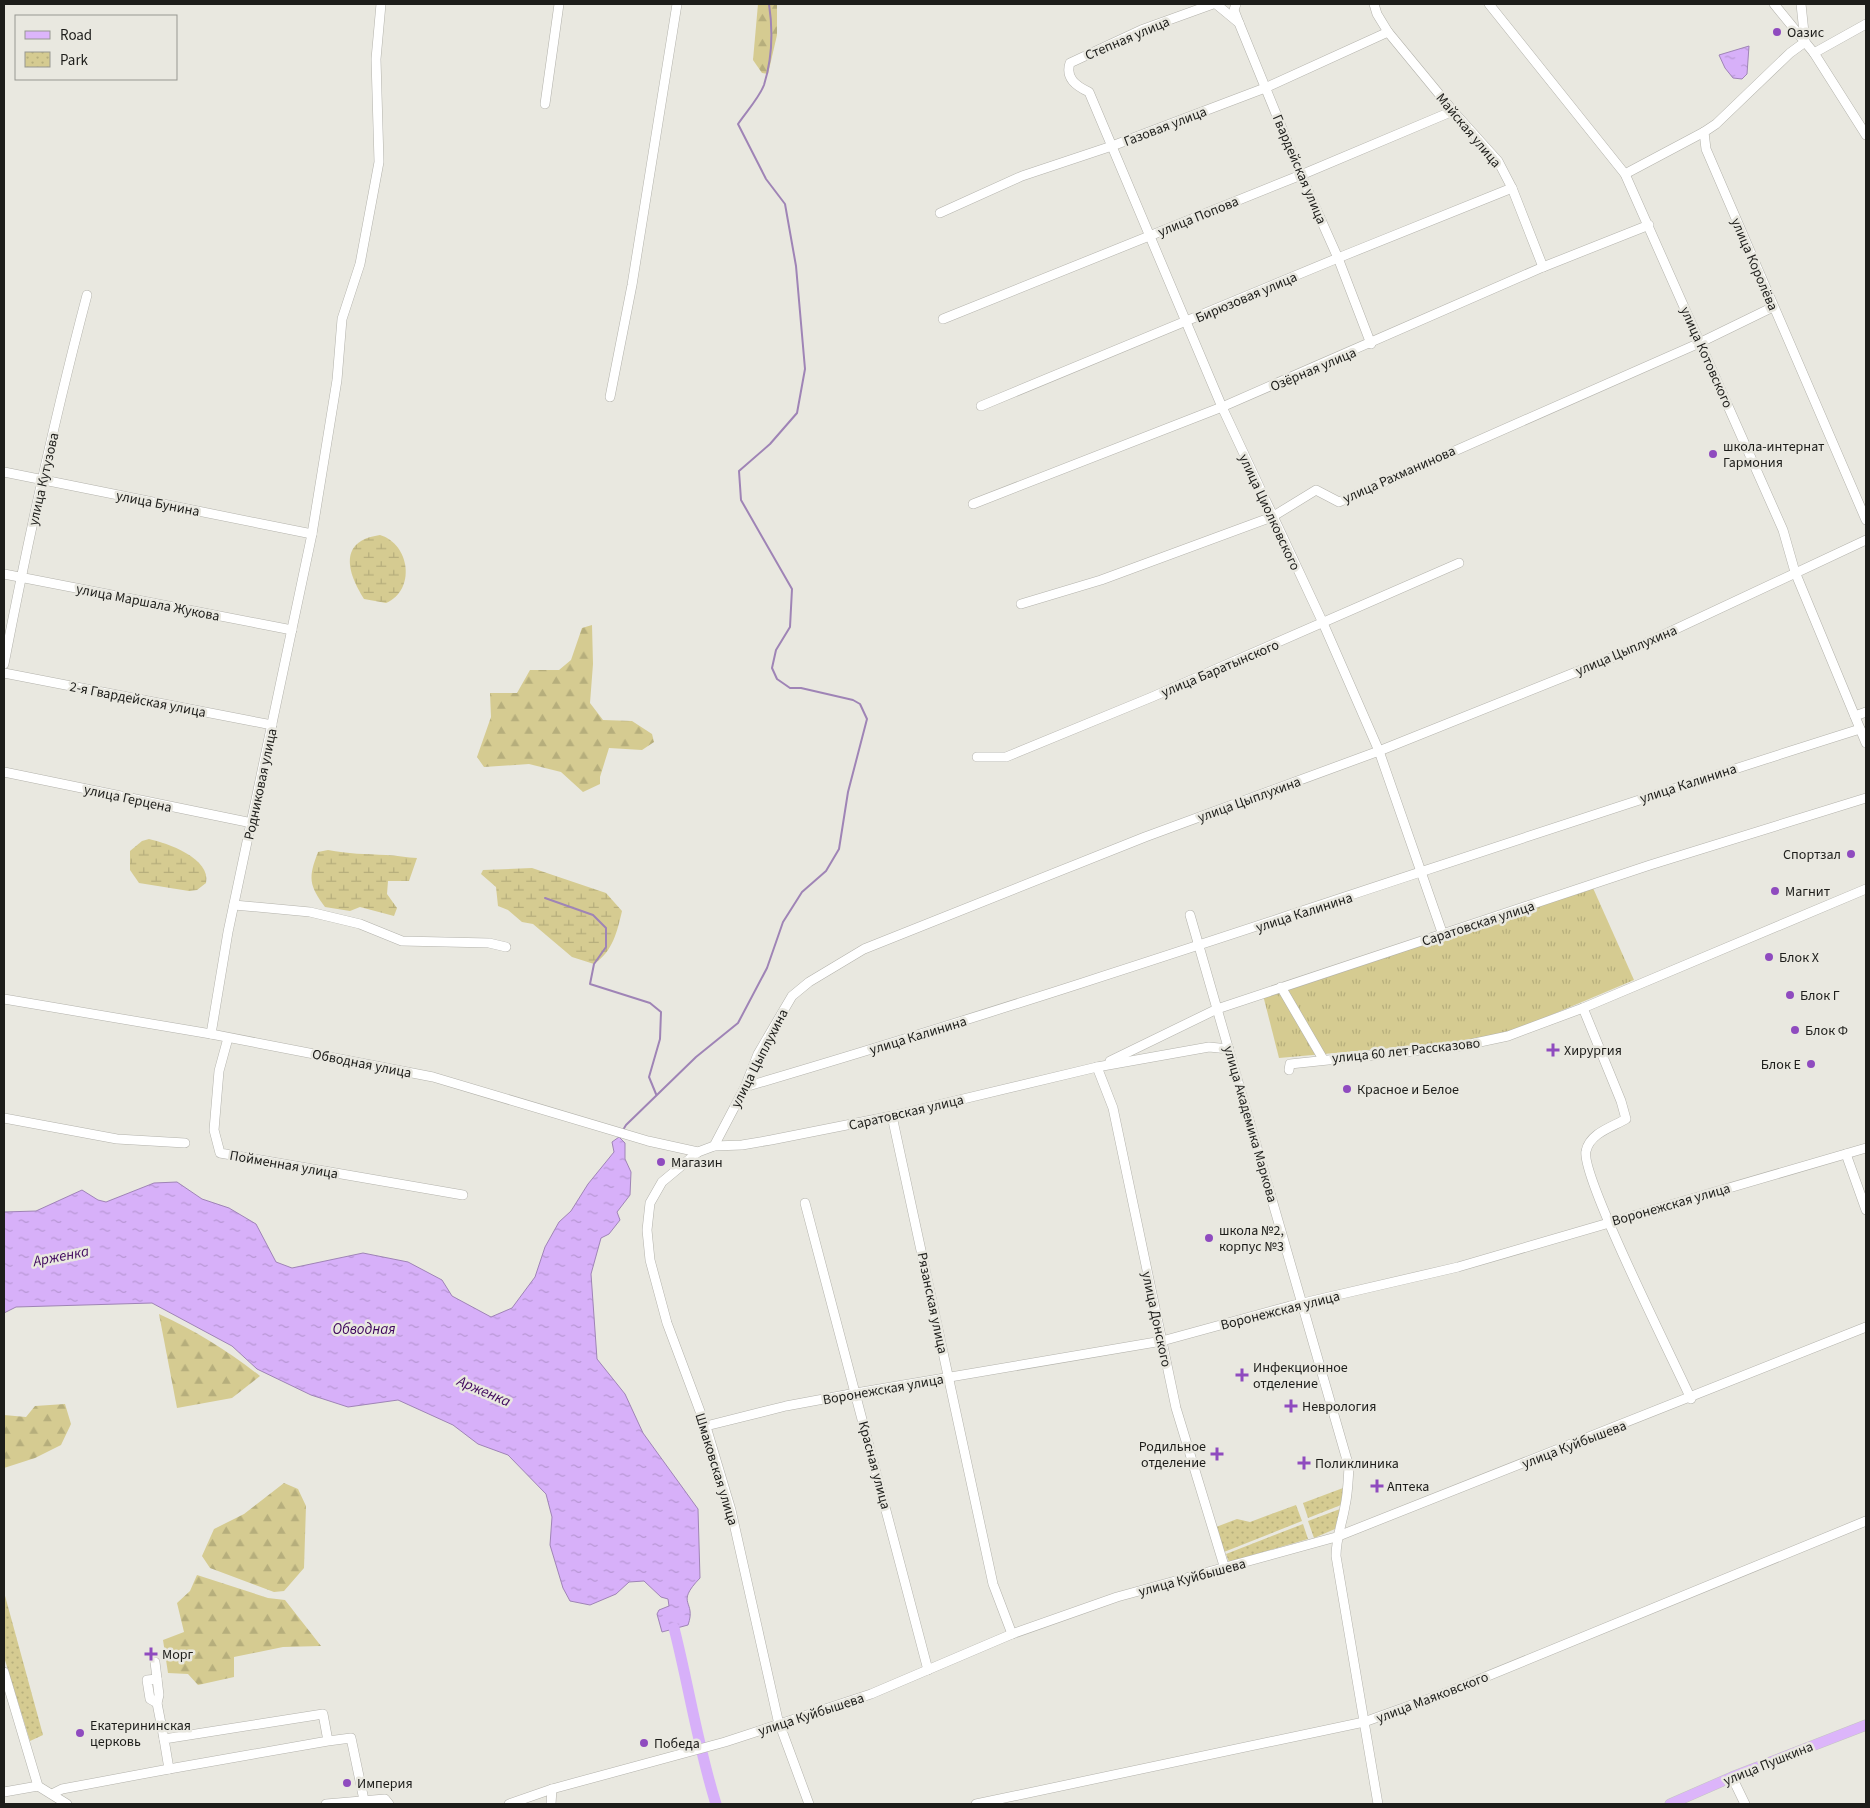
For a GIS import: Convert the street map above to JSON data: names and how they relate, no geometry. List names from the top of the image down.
{
  "streets": {
    "main road": ["улица Пушкина"],
    "street": [
      "Степная улица",
      "Газовая улица",
      "Майская улица",
      "Гвардейская улица",
      "улица Попова",
      "улица Королёва",
      "Бирюзовая улица",
      "улица Котовского",
      "Озёрная улица",
      "улица Рахманинова",
      "улица Кутузова",
      "улица Бунина",
      "улица Циолковского",
      "улица Маршала Жукова",
      "улица Цыплухина",
      "улица Баратынского",
      "2-я Гвардейская улица",
      "улица Калинина",
      "Родниковая улица",
      "улица Герцена",
      "Саратовская улица",
      "улица 60 лет Рассказово",
      "Обводная улица",
      "улица Академика Маркова",
      "Пойменная улица",
      "Воронежская улица",
      "Рязанская улица",
      "улица Донского",
      "улица Куйбышева",
      "Красная улица",
      "Шмаковская улица",
      "улица Маяковского"
    ]
  },
  "crossings": [
    ["Степная улица", "Гвардейская улица"],
    ["Степная улица", "улица Циолковского"],
    ["Газовая улица", "Майская улица"],
    ["Газовая улица", "Гвардейская улица"],
    ["Газовая улица", "улица Циолковского"],
    ["Майская улица", "улица Попова"],
    ["Майская улица", "Бирюзовая улица"],
    ["Майская улица", "Озёрная улица"],
    ["Гвардейская улица", "улица Попова"],
    ["Гвардейская улица", "Бирюзовая улица"],
    ["Гвардейская улица", "Озёрная улица"],
    ["улица Попова", "улица Циолковского"],
    ["улица Королёва", "улица Рахманинова"],
    ["Бирюзовая улица", "улица Циолковского"],
    ["улица Котовского", "Озёрная улица"],
    ["улица Котовского", "улица Рахманинова"],
    ["улица Котовского", "улица Цыплухина"],
    ["улица Котовского", "улица Калинина"],
    ["Озёрная улица", "улица Циолковского"],
    ["улица Рахманинова", "улица Циолковского"],
    ["улица Кутузова", "улица Бунина"],
    ["улица Кутузова", "улица Маршала Жукова"],
    ["улица Бунина", "Родниковая улица"],
    ["улица Циолковского", "улица Цыплухина"],
    ["улица Циолковского", "улица Баратынского"],
    ["улица Циолковского", "улица Калинина"],
    ["улица Циолковского", "Саратовская улица"],
    ["улица Маршала Жукова", "Родниковая улица"],
    ["улица Цыплухина", "улица Калинина"],
    ["улица Цыплухина", "Саратовская улица"],
    ["2-я Гвардейская улица", "Родниковая улица"],
    ["улица Калинина", "улица Академика Маркова"],
    ["Родниковая улица", "улица Герцена"],
    ["Родниковая улица", "Обводная улица"],
    ["Саратовская улица", "улица Академика Маркова"],
    ["Саратовская улица", "Рязанская улица"],
    ["Саратовская улица", "улица Донского"],
    ["Обводная улица", "Пойменная улица"],
    ["Обводная улица", "Шмаковская улица"],
    ["улица Академика Маркова", "Воронежская улица"],
    ["улица Академика Маркова", "улица Куйбышева"],
    ["улица Академика Маркова", "улица Маяковского"],
    ["Воронежская улица", "Рязанская улица"],
    ["Воронежская улица", "улица Донского"],
    ["Воронежская улица", "Красная улица"],
    ["Воронежская улица", "Шмаковская улица"],
    ["Рязанская улица", "улица Куйбышева"],
    ["улица Донского", "улица Куйбышева"],
    ["улица Куйбышева", "Красная улица"],
    ["улица Куйбышева", "Шмаковская улица"]
  ],
  "water": ["Арженка", "Обводная"],
  "places": {
    "other": [
      "Оазис",
      "школа-интернат Гармония",
      "Спортзал",
      "Магнит",
      "Блок Х",
      "Блок Г",
      "Блок Ф",
      "Блок Е",
      "Красное и Белое",
      "Магазин",
      "школа №2, корпус №3",
      "Екатерининская церковь",
      "Победа",
      "Империя"
    ],
    "health": [
      "Хирургия",
      "Инфекционное отделение",
      "Неврология",
      "Родильное отделение",
      "Поликлиника",
      "Аптека",
      "Морг"
    ]
  },
  "legend": ["Road", "Park"]
}
